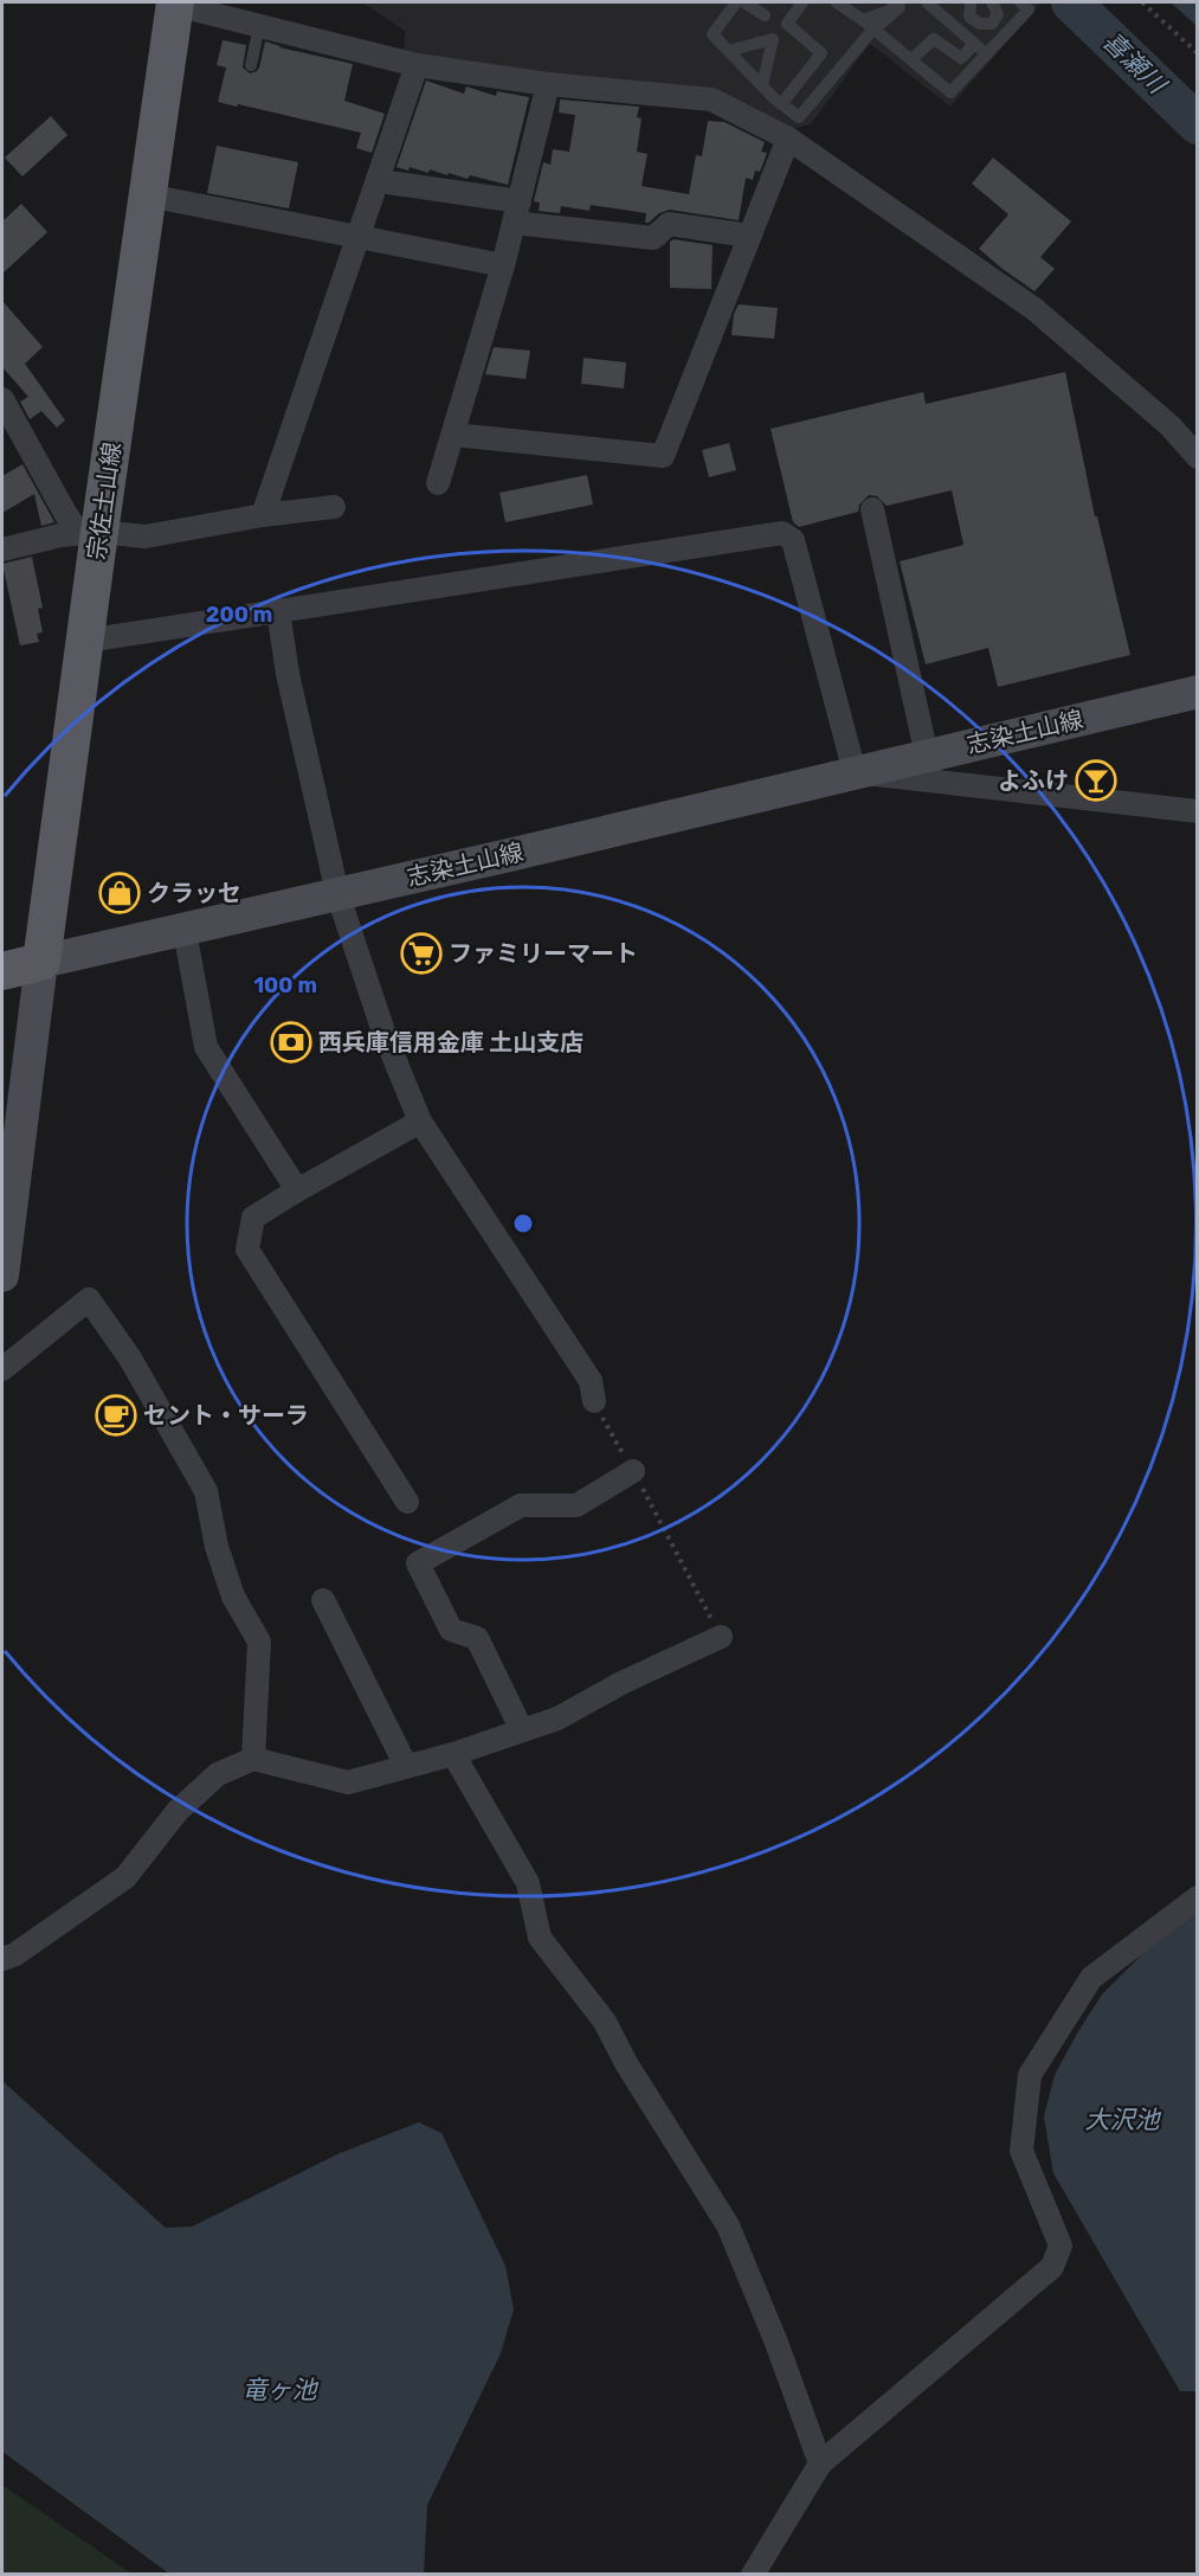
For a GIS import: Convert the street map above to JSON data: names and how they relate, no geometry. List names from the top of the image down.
{
  "streets": {
    "main road": ["宗佐土山線", "志染土山線"]
  },
  "crossings": [
    ["宗佐土山線", "志染土山線"]
  ],
  "water": ["喜瀬川", "大沢池", "竜ヶ池"],
  "places": {
    "bar": ["よふけ"],
    "shop": ["クラッセ"],
    "supermarket": ["ファミリーマート"],
    "bank": ["西兵庫信用金庫 土山支店"],
    "cafe": ["セント・サーラ"]
  },
  "rings": ["200 m", "100 m"]
}
